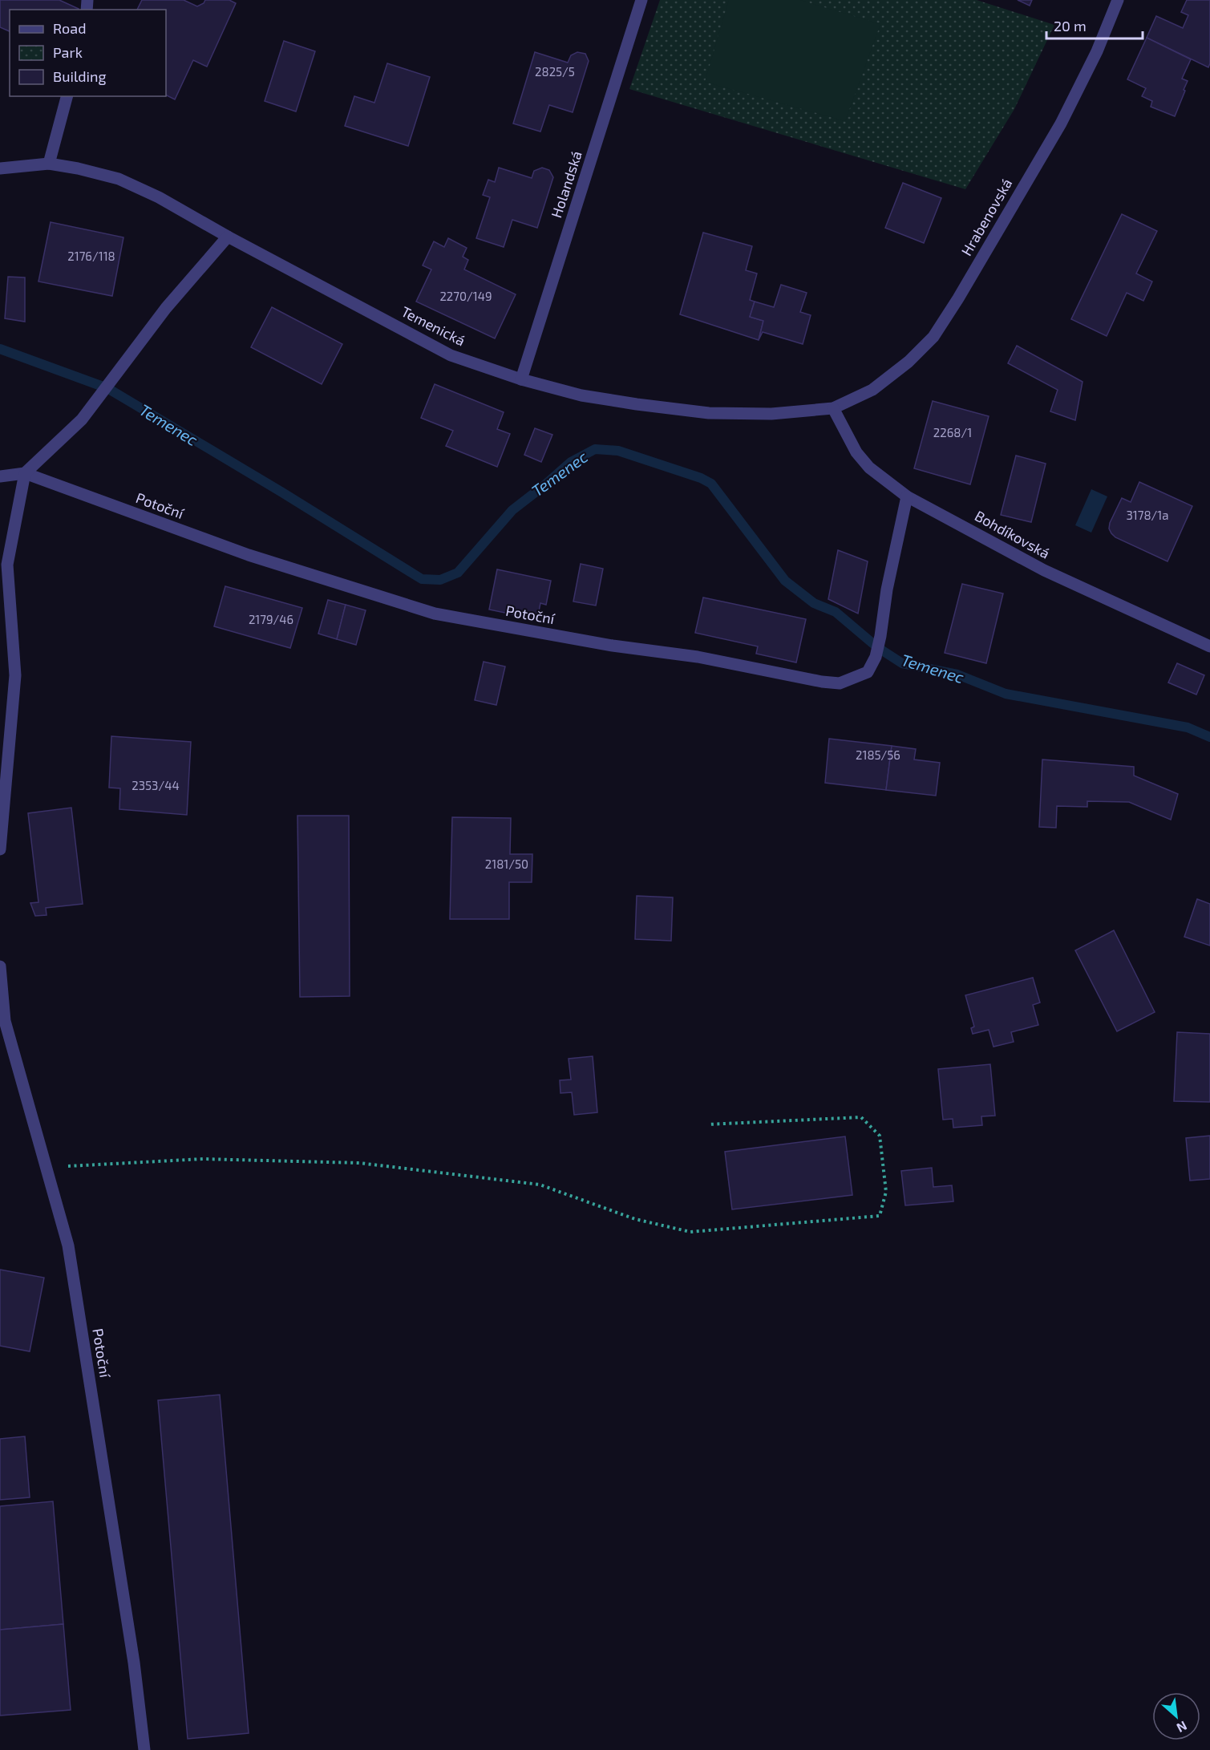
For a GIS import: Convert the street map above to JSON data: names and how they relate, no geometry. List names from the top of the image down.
{
  "streets": {
    "street": [
      "Holandská",
      "Hrabenovská",
      "Temenická",
      "Potoční",
      "Bohdíkovská"
    ]
  },
  "crossings": [
    ["Holandská", "Temenická"],
    ["Hrabenovská", "Temenická"],
    ["Hrabenovská", "Bohdíkovská"],
    ["Temenická", "Bohdíkovská"],
    ["Potoční", "Bohdíkovská"]
  ],
  "water": ["Temenec"],
  "house_numbers": [
    "2825/5",
    "2176/118",
    "2270/149",
    "2268/1",
    "3178/1a",
    "2179/46",
    "2185/56",
    "2353/44",
    "2181/50"
  ],
  "legend": ["Road", "Park", "Building"],
  "scale_bar": "20 m",
  "north": "bottom right"
}
